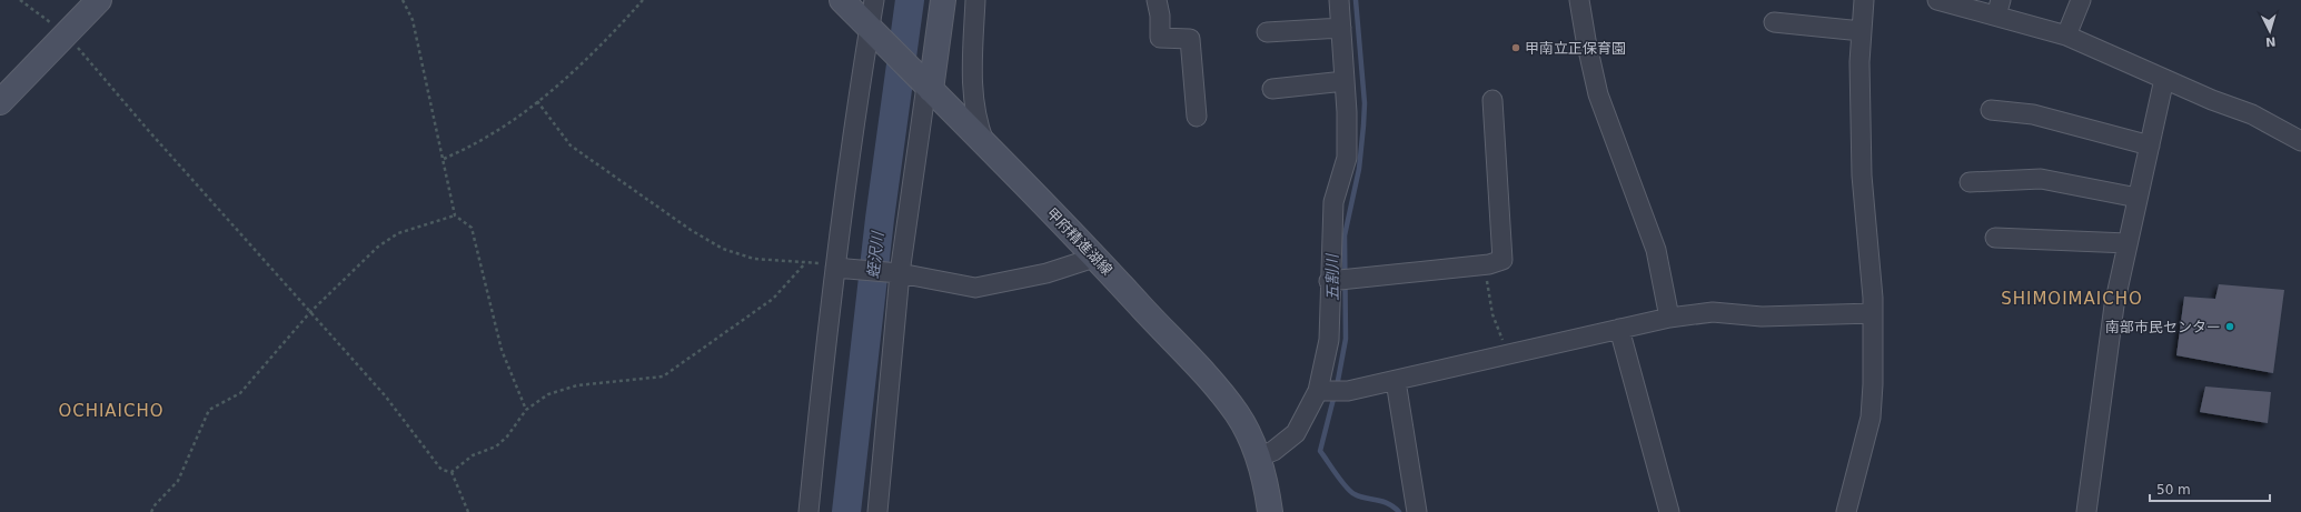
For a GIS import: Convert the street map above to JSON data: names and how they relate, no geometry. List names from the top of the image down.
{
  "streets": {
    "main road": ["甲府精進湖線"]
  },
  "districts": ["SHIMOIMAICHO", "OCHIAICHO"],
  "water": ["蛭沢川", "五割川"],
  "places": ["甲南立正保育園", "南部市民センター"],
  "scale_bar": "50 m",
  "north": "bottom"
}
